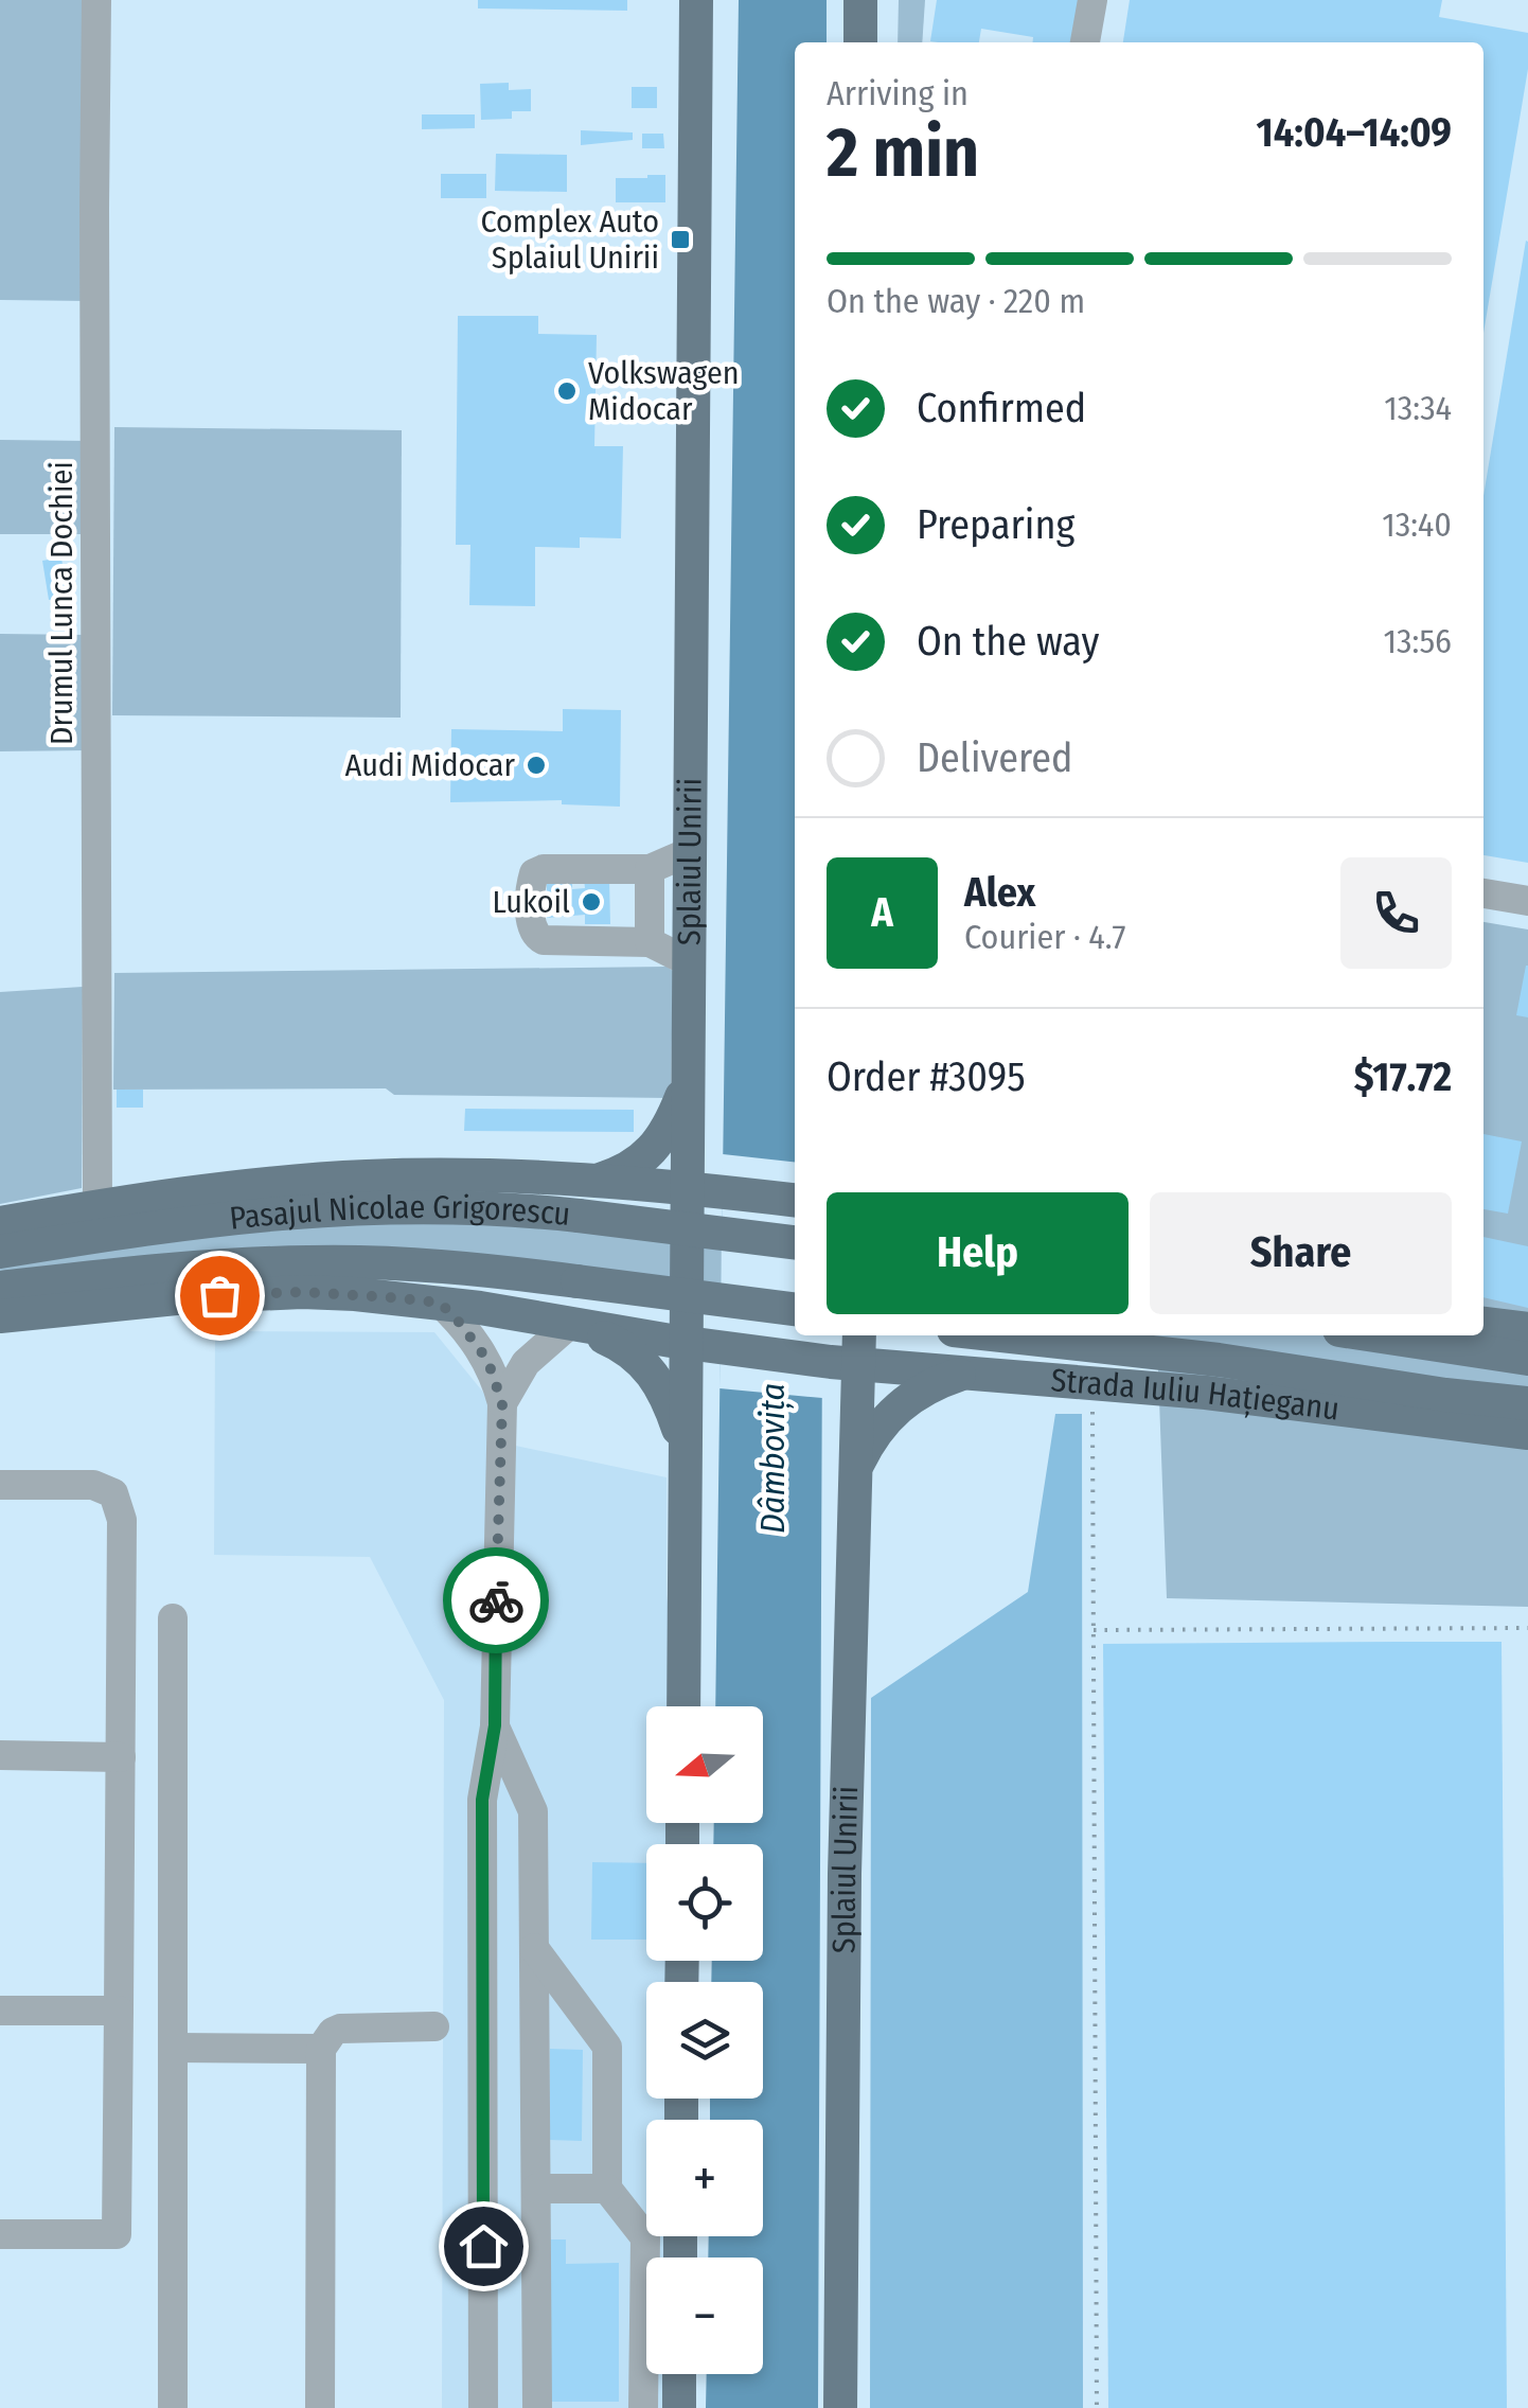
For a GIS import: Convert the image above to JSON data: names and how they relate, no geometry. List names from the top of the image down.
{
  "streets": {
    "main road": ["Splaiul Unirii", "Pasajul Nicolae Grigorescu", "Strada Iuliu Hațieganu"],
    "street": ["Drumul Lunca Dochiei"]
  },
  "crossings": [
    ["Splaiul Unirii", "Strada Iuliu Hațieganu"]
  ],
  "water": ["Dâmbovița"],
  "places": {
    "transit": ["Complex Auto Splaiul Unirii"],
    "other": ["Volkswagen Midocar", "Audi Midocar", "Lukoil"]
  },
  "north": "left",
  "page": {
    "heading": ["2 min", "Arriving in", "14:04–14:09"],
    "panel": [
      "Alex",
      "Courier · 4.7",
      "Order #3095",
      "$17.72"
    ],
    "bar": "On the way · 220 m",
    "list": [
      ["Confirmed", "13:34"],
      ["Preparing", "13:40"],
      ["On the way", "13:56"],
      "Delivered"
    ],
    "round": "A",
    "buttons": ["Help", "Share"],
    "map_buttons": ["+", "−"]
  }
}
